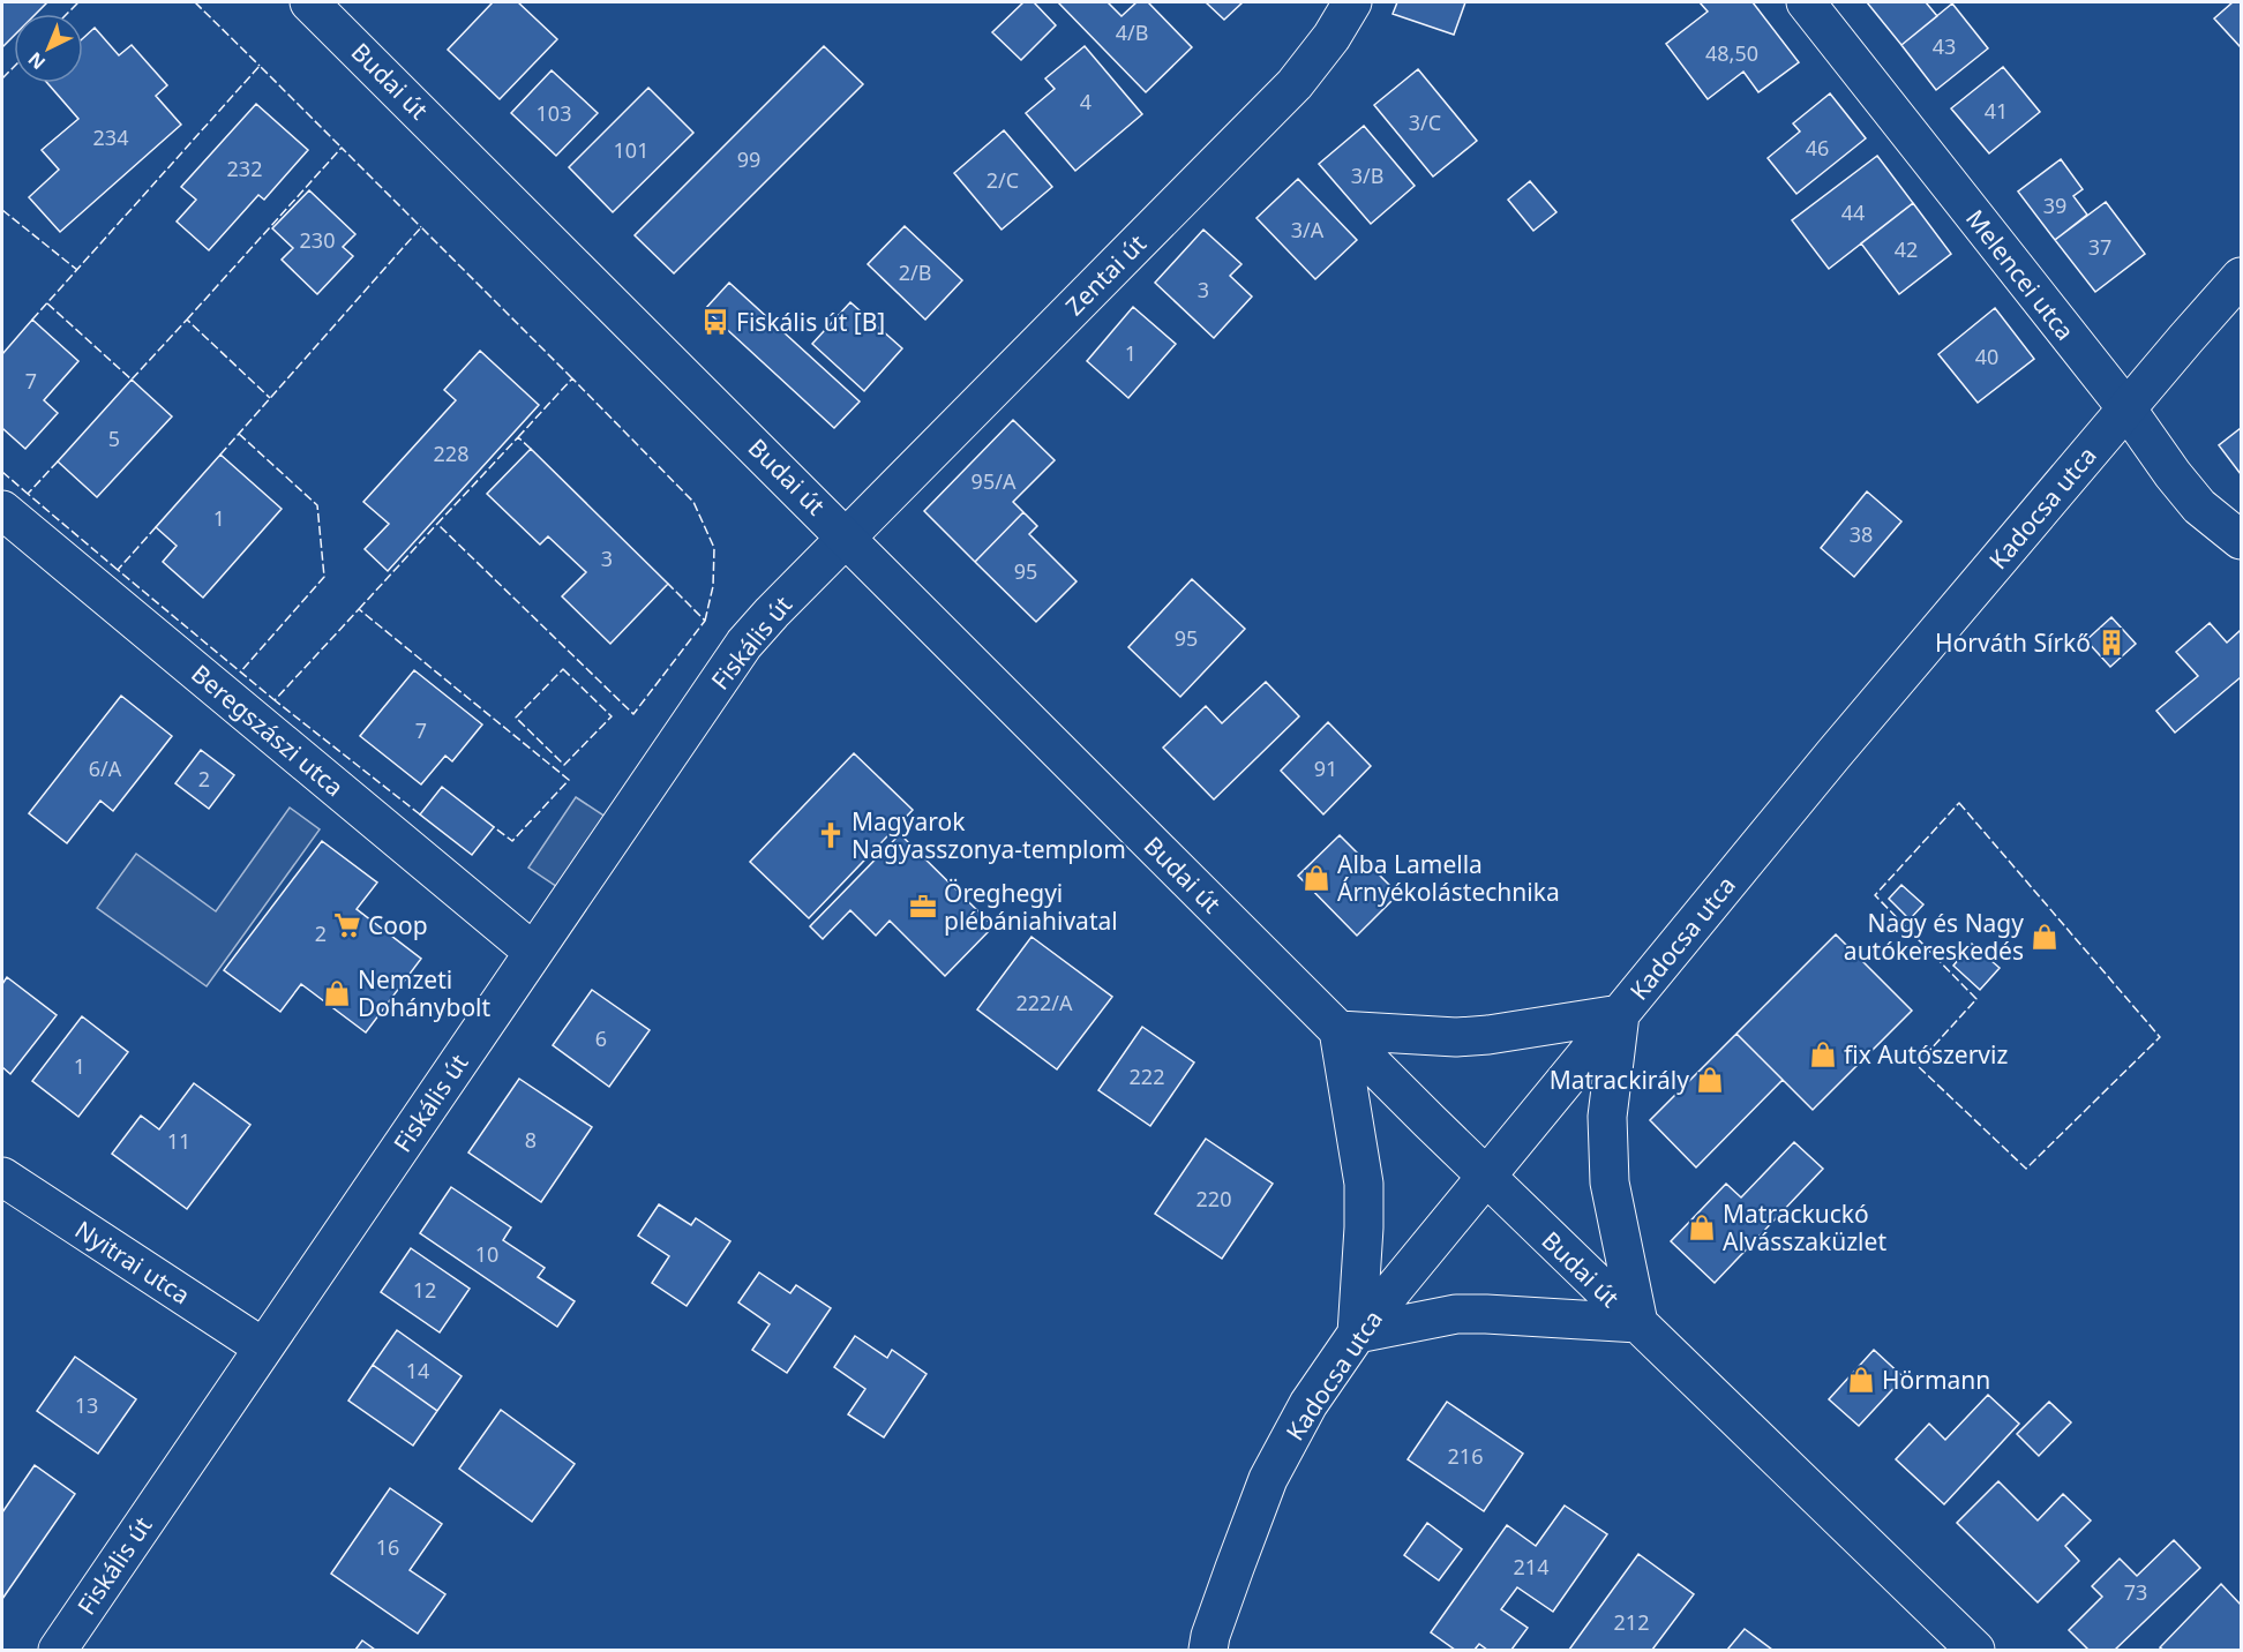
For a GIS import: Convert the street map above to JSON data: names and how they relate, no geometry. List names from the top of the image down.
{
  "streets": {
    "main road": [
      "Budai út",
      "Zentai út",
      "Melencei utca",
      "Kadocsa utca",
      "Fiskális út",
      "Beregszászi utca",
      "Nyitrai utca"
    ]
  },
  "crossings": [
    ["Budai út", "Zentai út"],
    ["Budai út", "Kadocsa utca"],
    ["Budai út", "Fiskális út"],
    ["Zentai út", "Fiskális út"],
    ["Melencei utca", "Kadocsa utca"],
    ["Fiskális út", "Beregszászi utca"],
    ["Fiskális út", "Nyitrai utca"]
  ],
  "places": {
    "bus stop": ["Fiskális út [B]"],
    "building": ["Horváth Sírkő"],
    "church": ["Magyarok Nagyasszonya-templom"],
    "shop": [
      "Alba Lamella Árnyékolástechnika",
      "Nagy és Nagy autókereskedés",
      "Nemzeti Dohánybolt",
      "fix Autószerviz",
      "Matrackirály",
      "Matrackuckó Alvásszaküzlet",
      "Hörmann"
    ],
    "office": ["Öreghegyi plébániahivatal"],
    "supermarket": ["Coop"]
  },
  "house_numbers": [
    "4/B",
    "43",
    "48,50",
    "4",
    "41",
    "103",
    "3/C",
    "234",
    "46",
    "101",
    "99",
    "232",
    "3/B",
    "2/C",
    "39",
    "44",
    "3/A",
    "230",
    "37",
    "42",
    "2/B",
    "3",
    "1",
    "40",
    "7",
    "5",
    "228",
    "95/A",
    "1",
    "38",
    "3",
    "95",
    "95",
    "7",
    "6/A",
    "91",
    "2",
    "2",
    "222/A",
    "6",
    "1",
    "222",
    "8",
    "11",
    "220",
    "10",
    "12",
    "14",
    "13",
    "216",
    "16",
    "214",
    "73",
    "212"
  ],
  "north": "bottom left"
}
